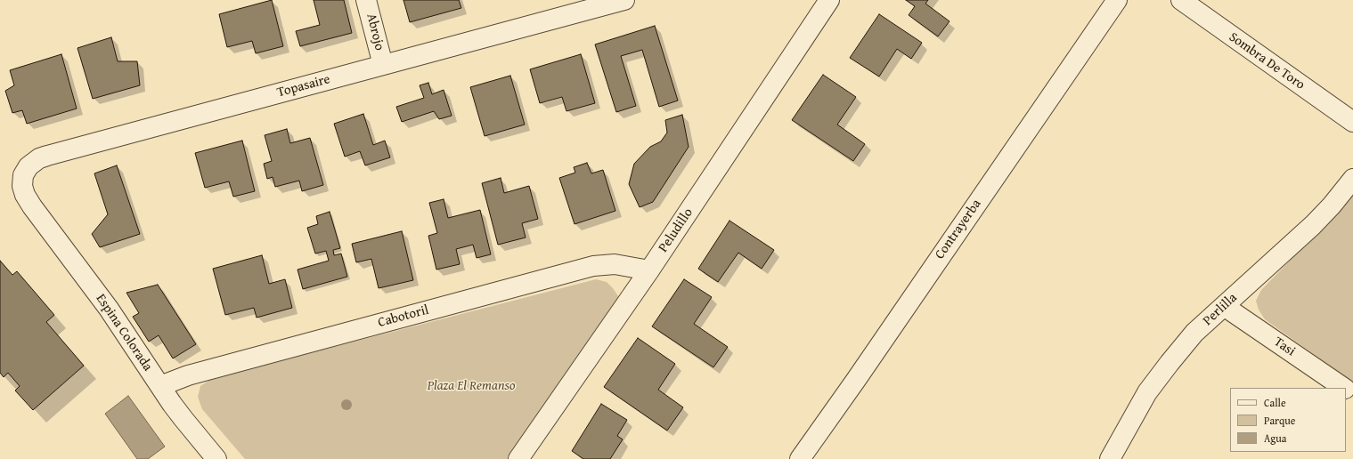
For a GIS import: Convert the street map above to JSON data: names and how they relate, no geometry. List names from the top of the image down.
{
  "streets": {
    "street": [
      "Abrojo",
      "Sombra De Toro",
      "Topasaire",
      "Contrayerba",
      "Peludillo",
      "Perlilla",
      "Cabotoril",
      "Espina Colorada",
      "Tasi"
    ]
  },
  "crossings": [
    ["Abrojo", "Topasaire"],
    ["Topasaire", "Espina Colorada"],
    ["Peludillo", "Cabotoril"],
    ["Perlilla", "Tasi"],
    ["Cabotoril", "Espina Colorada"]
  ],
  "parks": ["Plaza El Remanso"],
  "legend": ["Calle", "Parque", "Agua"]
}
